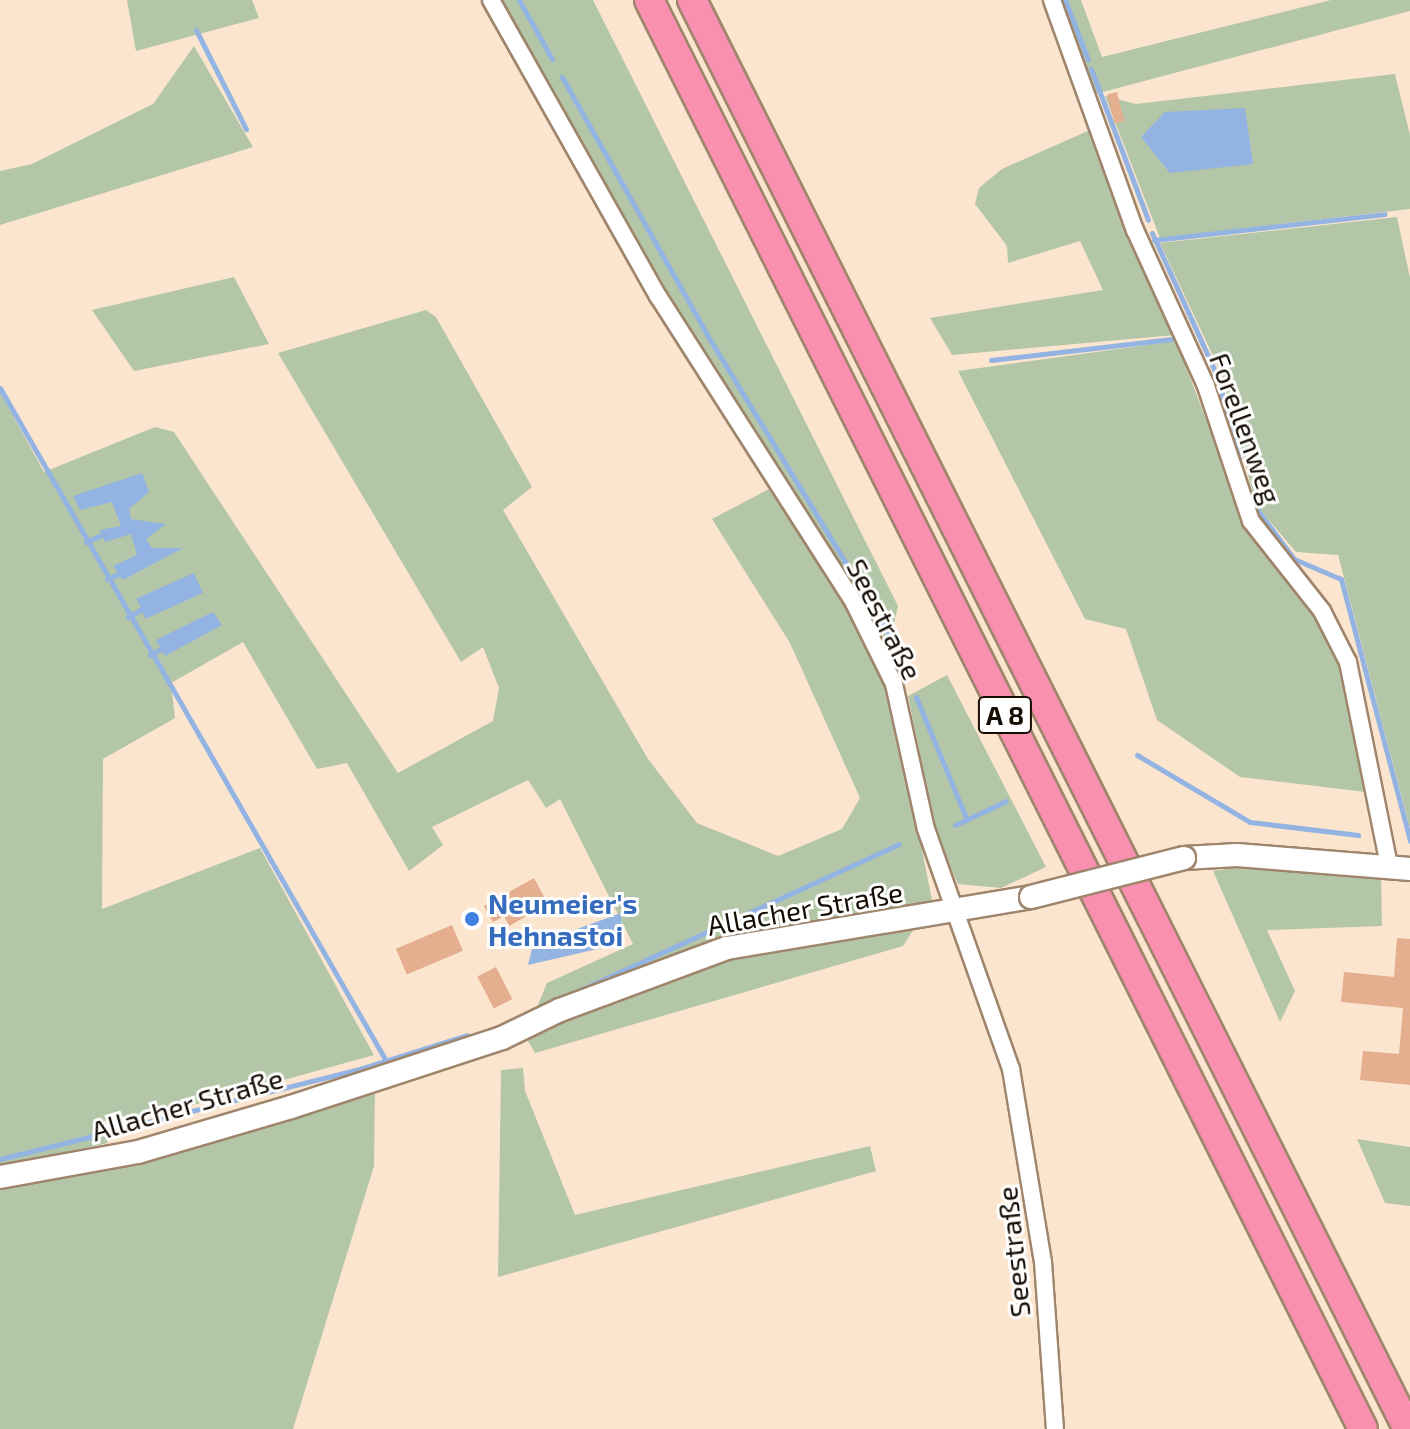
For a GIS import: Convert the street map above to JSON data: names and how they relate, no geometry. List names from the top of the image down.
{
  "streets": {
    "highway": ["A 8"],
    "street": ["Forellenweg", "Seestraße", "Allacher Straße"]
  },
  "crossings": [
    ["Forellenweg", "Allacher Straße"],
    ["Seestraße", "Allacher Straße"]
  ],
  "places": ["Neumeier's Hehnastoi"]
}
